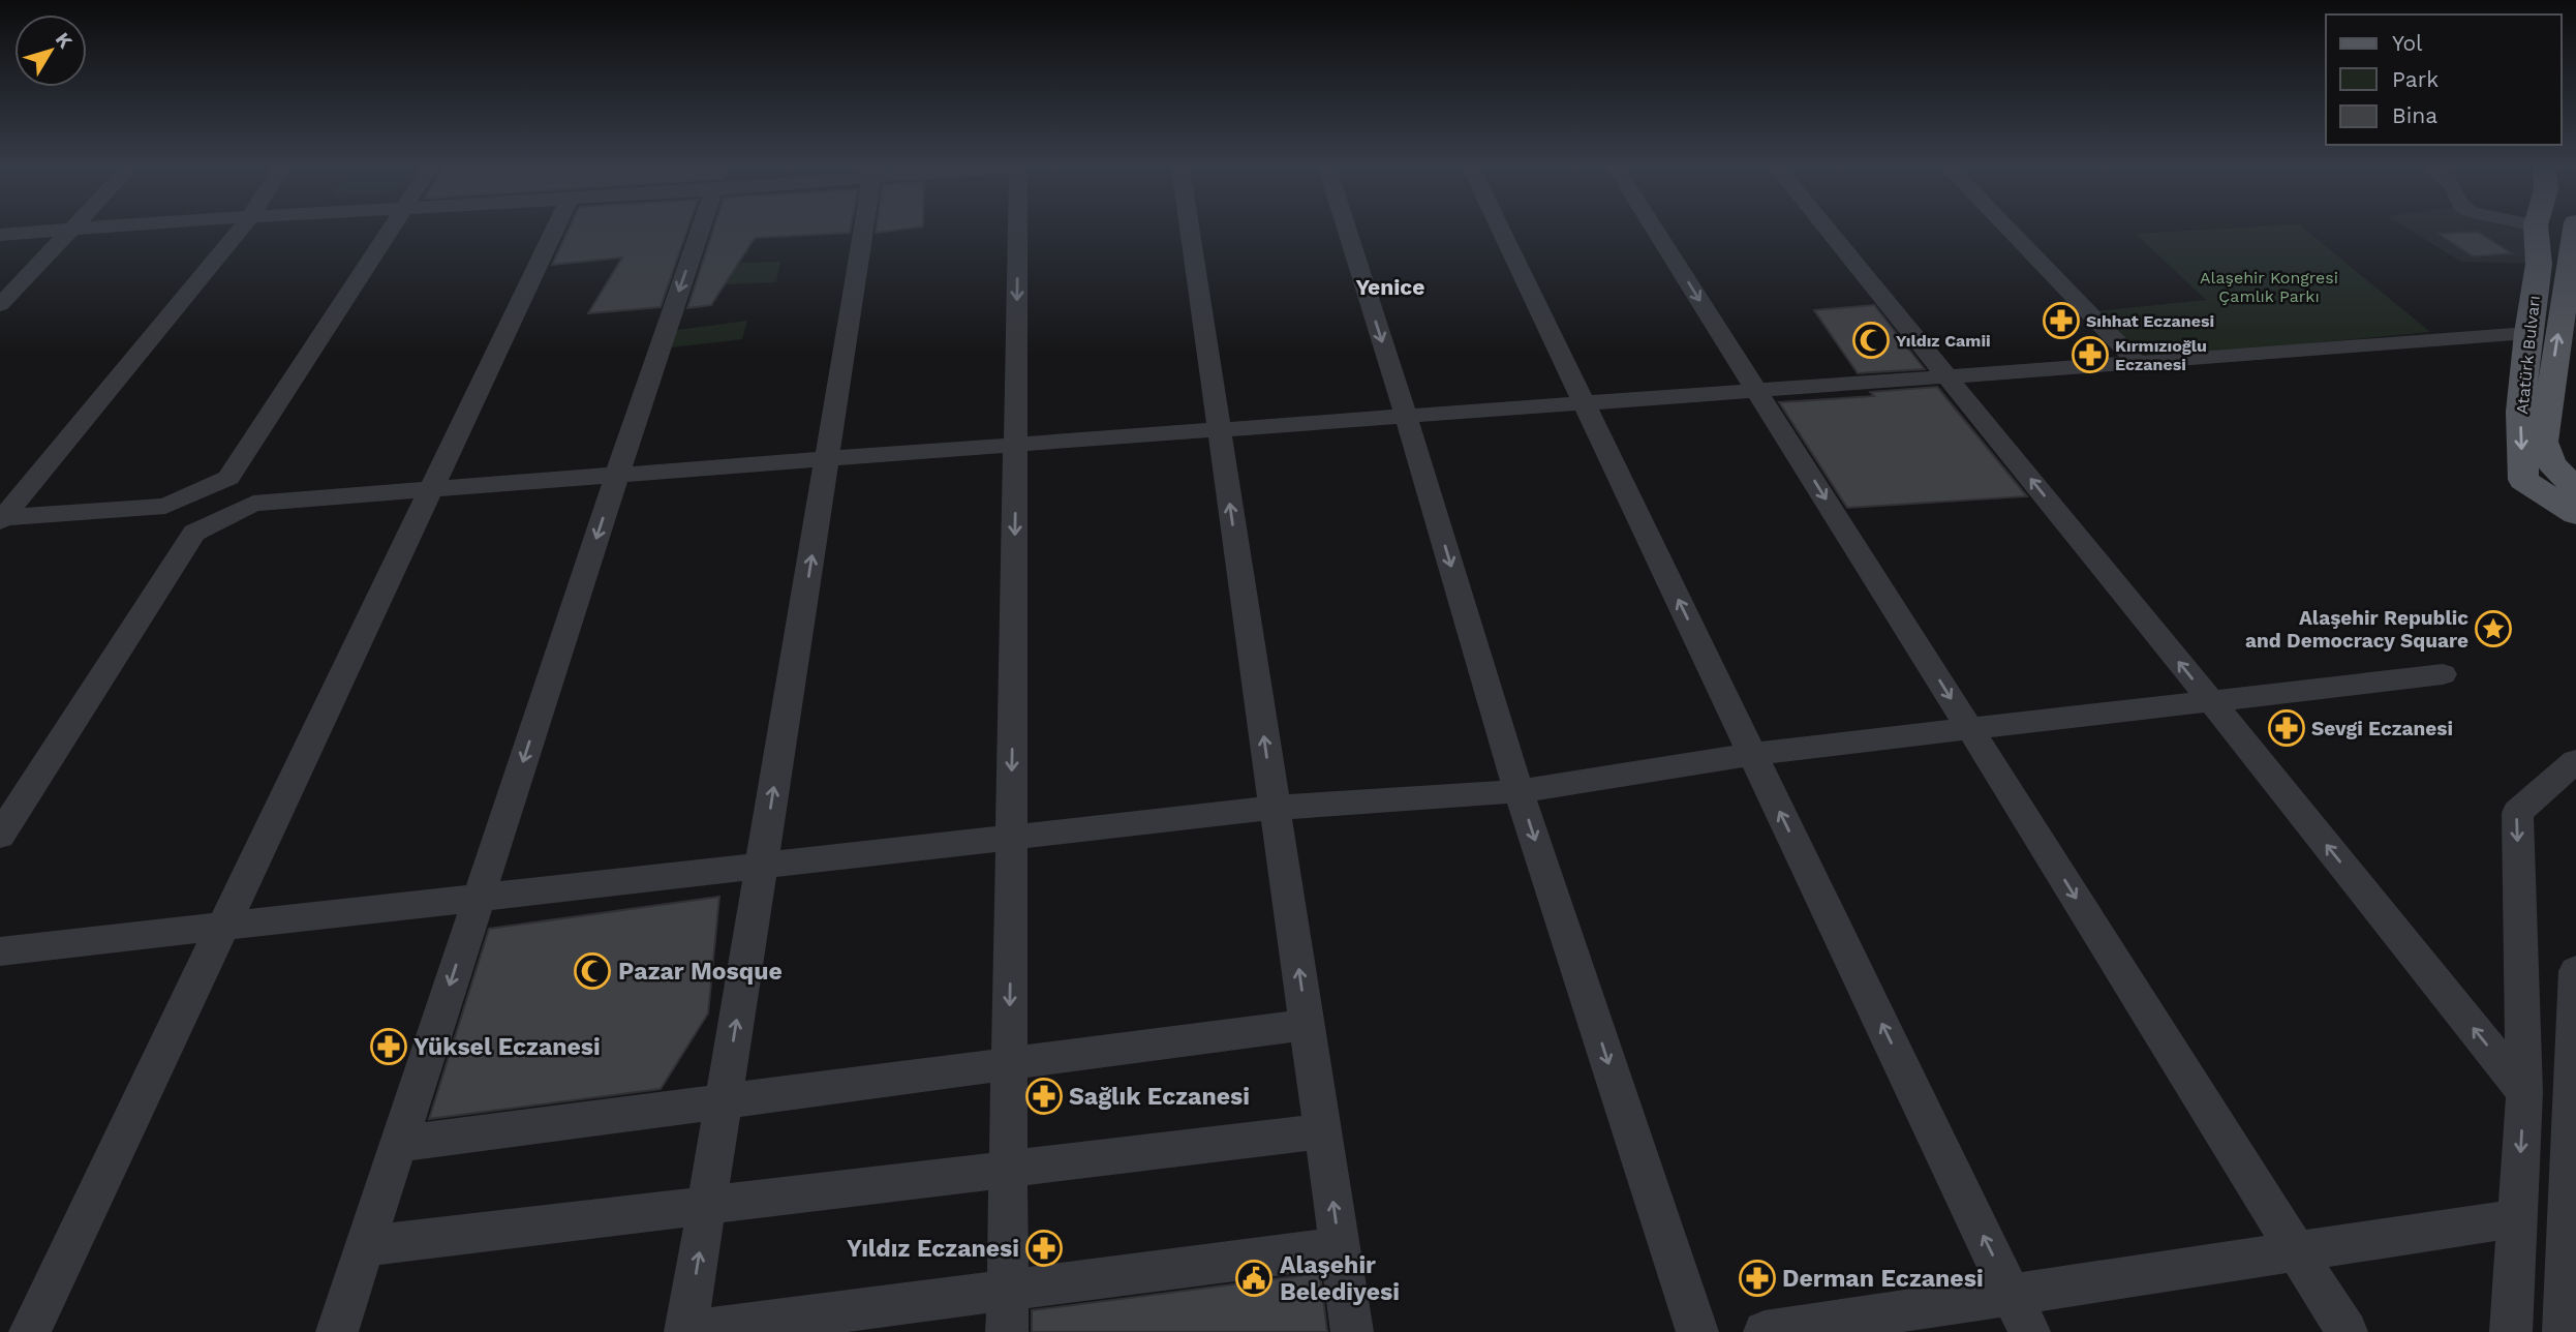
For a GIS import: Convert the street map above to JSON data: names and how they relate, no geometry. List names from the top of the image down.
{
  "streets": {
    "main road": ["Atatürk Bulvarı"]
  },
  "districts": ["Yenice"],
  "parks": ["Alaşehir Kongresi Çamlık Parkı"],
  "places": {
    "pharmacy": [
      "Sıhhat Eczanesi",
      "Kırmızıoğlu Eczanesi",
      "Sevgi Eczanesi",
      "Yüksel Eczanesi",
      "Sağlık Eczanesi",
      "Yıldız Eczanesi",
      "Derman Eczanesi"
    ],
    "mosque": ["Yıldız Camii", "Pazar Mosque"],
    "place": ["Alaşehir Republic and Democracy Square"],
    "public building": ["Alaşehir Belediyesi"]
  },
  "legend": ["Yol", "Park", "Bina"],
  "north": "top right"
}
